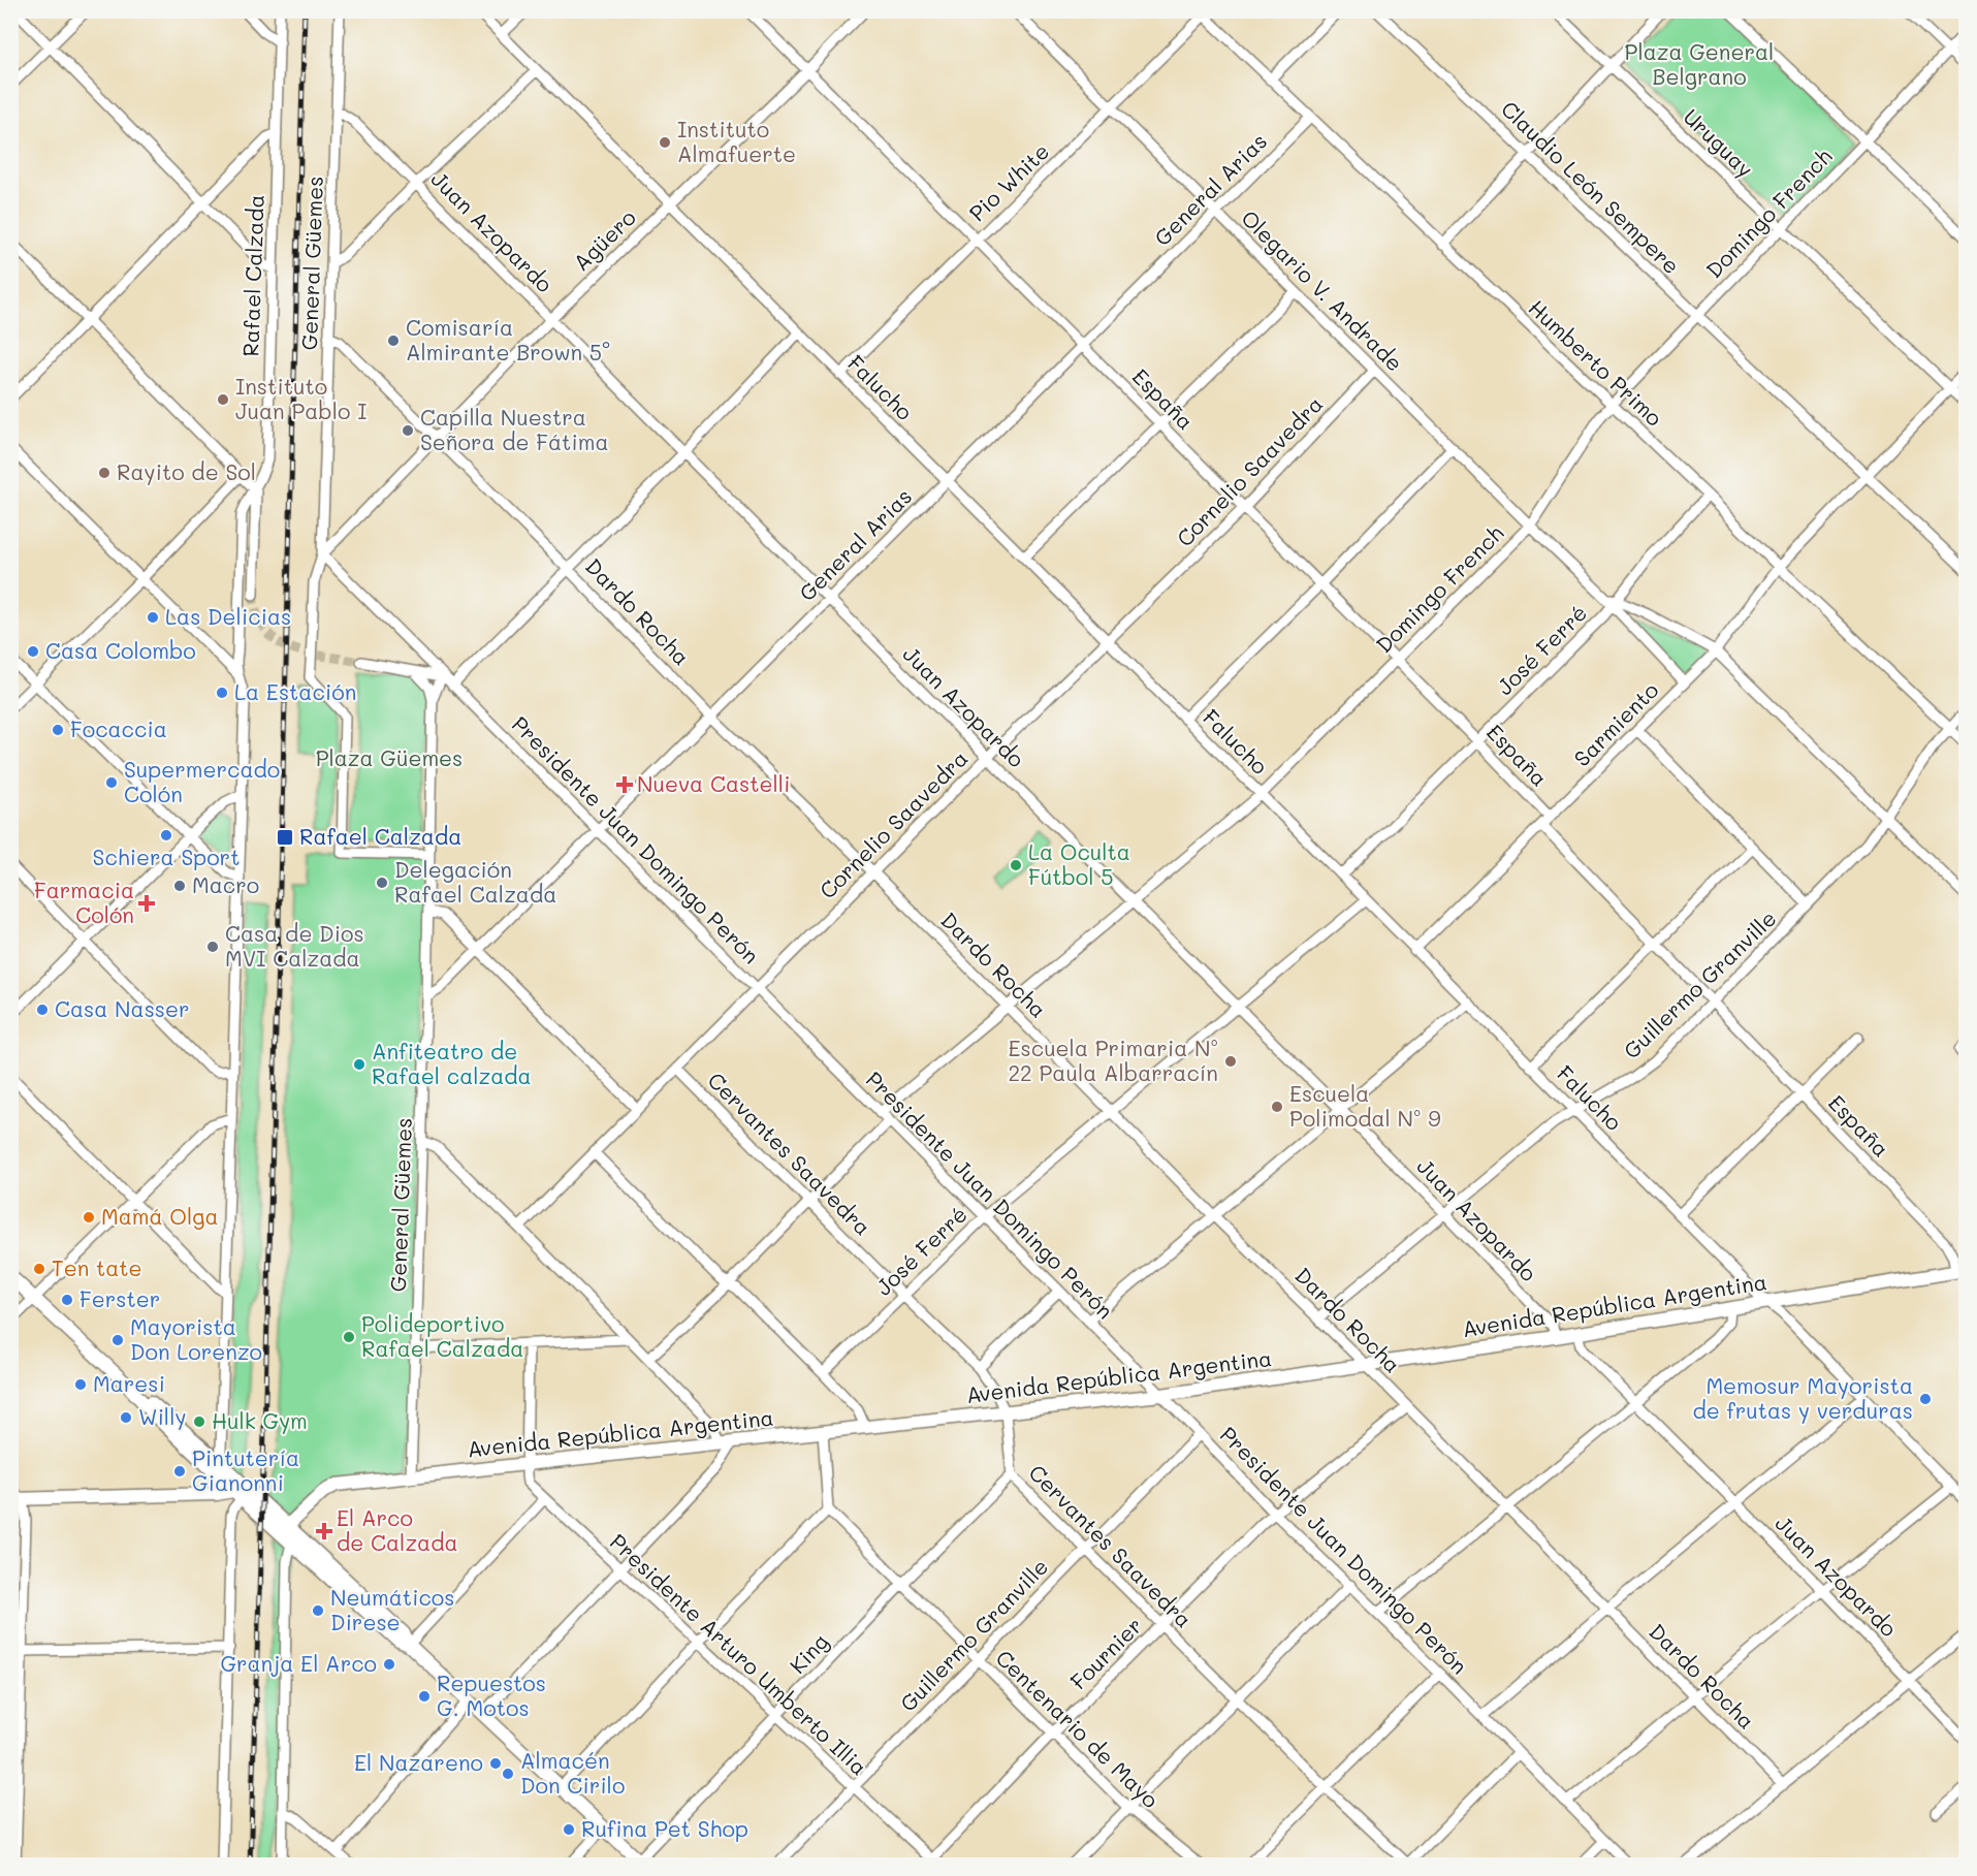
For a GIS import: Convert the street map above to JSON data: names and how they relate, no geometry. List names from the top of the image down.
{
  "streets": {
    "main road": ["Avenida República Argentina"],
    "street": [
      "Uruguay",
      "Pio White",
      "Claudio León Sempere",
      "General Arias",
      "Domingo French",
      "Juan Azopardo",
      "Agüero",
      "General Güemes",
      "Rafael Calzada",
      "Olegario V. Andrade",
      "Humberto Primo",
      "Falucho",
      "España",
      "Cornelio Saavedra",
      "Dardo Rocha",
      "José Ferré",
      "Sarmiento",
      "Presidente Juan Domingo Perón",
      "Guillermo Granville",
      "Cervantes Saavedra",
      "King",
      "Fournier",
      "Presidente Arturo Umberto Illia",
      "Centenario de Mayo"
    ]
  },
  "crossings": [
    ["Uruguay", "Domingo French"],
    ["Uruguay", "Sarmiento"],
    ["Pio White", "Olegario V. Andrade"],
    ["Pio White", "Humberto Primo"],
    ["Pio White", "Falucho"],
    ["Pio White", "España"],
    ["Claudio León Sempere", "Domingo French"],
    ["Claudio León Sempere", "Sarmiento"],
    ["General Arias", "Juan Azopardo"],
    ["General Arias", "General Güemes"],
    ["General Arias", "Olegario V. Andrade"],
    ["General Arias", "Humberto Primo"],
    ["General Arias", "Falucho"],
    ["General Arias", "España"],
    ["General Arias", "Dardo Rocha"],
    ["General Arias", "Presidente Juan Domingo Perón"],
    ["Domingo French", "Juan Azopardo"],
    ["Domingo French", "Olegario V. Andrade"],
    ["Domingo French", "Humberto Primo"],
    ["Domingo French", "Falucho"],
    ["Domingo French", "España"],
    ["Domingo French", "Dardo Rocha"],
    ["Domingo French", "Presidente Juan Domingo Perón"],
    ["Juan Azopardo", "Agüero"],
    ["Juan Azopardo", "General Güemes"],
    ["Juan Azopardo", "Cornelio Saavedra"],
    ["Juan Azopardo", "José Ferré"],
    ["Juan Azopardo", "Guillermo Granville"],
    ["Juan Azopardo", "Avenida República Argentina"],
    ["Agüero", "General Güemes"],
    ["Agüero", "Falucho"],
    ["Agüero", "España"],
    ["Agüero", "Dardo Rocha"],
    ["Agüero", "Presidente Juan Domingo Perón"],
    ["General Güemes", "Dardo Rocha"],
    ["General Güemes", "Presidente Juan Domingo Perón"],
    ["General Güemes", "Avenida República Argentina"],
    ["Olegario V. Andrade", "Cornelio Saavedra"],
    ["Olegario V. Andrade", "José Ferré"],
    ["Olegario V. Andrade", "Sarmiento"],
    ["Olegario V. Andrade", "Guillermo Granville"],
    ["Humberto Primo", "José Ferré"],
    ["Humberto Primo", "Sarmiento"],
    ["Humberto Primo", "Guillermo Granville"],
    ["Falucho", "Cornelio Saavedra"],
    ["Falucho", "José Ferré"],
    ["Falucho", "Sarmiento"],
    ["Falucho", "Guillermo Granville"],
    ["Falucho", "Avenida República Argentina"],
    ["España", "Cornelio Saavedra"],
    ["España", "José Ferré"],
    ["España", "Sarmiento"],
    ["España", "Guillermo Granville"],
    ["España", "Avenida República Argentina"],
    ["Cornelio Saavedra", "Dardo Rocha"],
    ["Cornelio Saavedra", "Presidente Juan Domingo Perón"],
    ["Cornelio Saavedra", "Cervantes Saavedra"],
    ["Dardo Rocha", "José Ferré"],
    ["Dardo Rocha", "Guillermo Granville"],
    ["Dardo Rocha", "Avenida República Argentina"],
    ["Dardo Rocha", "Fournier"],
    ["José Ferré", "Presidente Juan Domingo Perón"],
    ["José Ferré", "Cervantes Saavedra"],
    ["Presidente Juan Domingo Perón", "Guillermo Granville"],
    ["Presidente Juan Domingo Perón", "Avenida República Argentina"],
    ["Presidente Juan Domingo Perón", "Fournier"],
    ["Guillermo Granville", "Cervantes Saavedra"],
    ["Guillermo Granville", "Presidente Arturo Umberto Illia"],
    ["Guillermo Granville", "Centenario de Mayo"],
    ["Cervantes Saavedra", "Avenida República Argentina"],
    ["Cervantes Saavedra", "King"],
    ["Cervantes Saavedra", "Fournier"],
    ["Avenida República Argentina", "Presidente Arturo Umberto Illia"],
    ["King", "Presidente Arturo Umberto Illia"],
    ["King", "Centenario de Mayo"],
    ["Fournier", "Presidente Arturo Umberto Illia"],
    ["Fournier", "Centenario de Mayo"]
  ],
  "parks": ["Plaza General Belgrano", "Plaza Güemes"],
  "places": {
    "other": [
      "Instituto Almafuerte",
      "Comisaría Almirante Brown 5°",
      "Instituto Juan Pablo I",
      "Capilla Nuestra Señora de Fátima",
      "Rayito de Sol",
      "Las Delicias",
      "Casa Colombo",
      "La Estación",
      "Focaccia",
      "Supermercado Colón",
      "Schiera Sport",
      "La Oculta Fútbol 5",
      "Delegación Rafael Calzada",
      "Macro",
      "Casa de Dios MVI Calzada",
      "Casa Nasser",
      "Escuela Primaria Nº 22 Paula Albarracín",
      "Anfiteatro de Rafael calzada",
      "Escuela Polimodal Nº 9",
      "Mamá Olga",
      "Ten tate",
      "Ferster",
      "Polideportivo Rafael Calzada",
      "Mayorista Don Lorenzo",
      "Maresi",
      "Memosur Mayorista de frutas y verduras",
      "Willy",
      "Hulk Gym",
      "Pintutería Gianonni",
      "Neumáticos Direse",
      "Granja El Arco",
      "Repuestos G. Motos",
      "El Nazareno",
      "Almacén Don Cirilo",
      "Rufina Pet Shop"
    ],
    "health": ["Nueva Castelli", "Farmacia Colón", "El Arco de Calzada"],
    "transit": ["Rafael Calzada"]
  }
}
